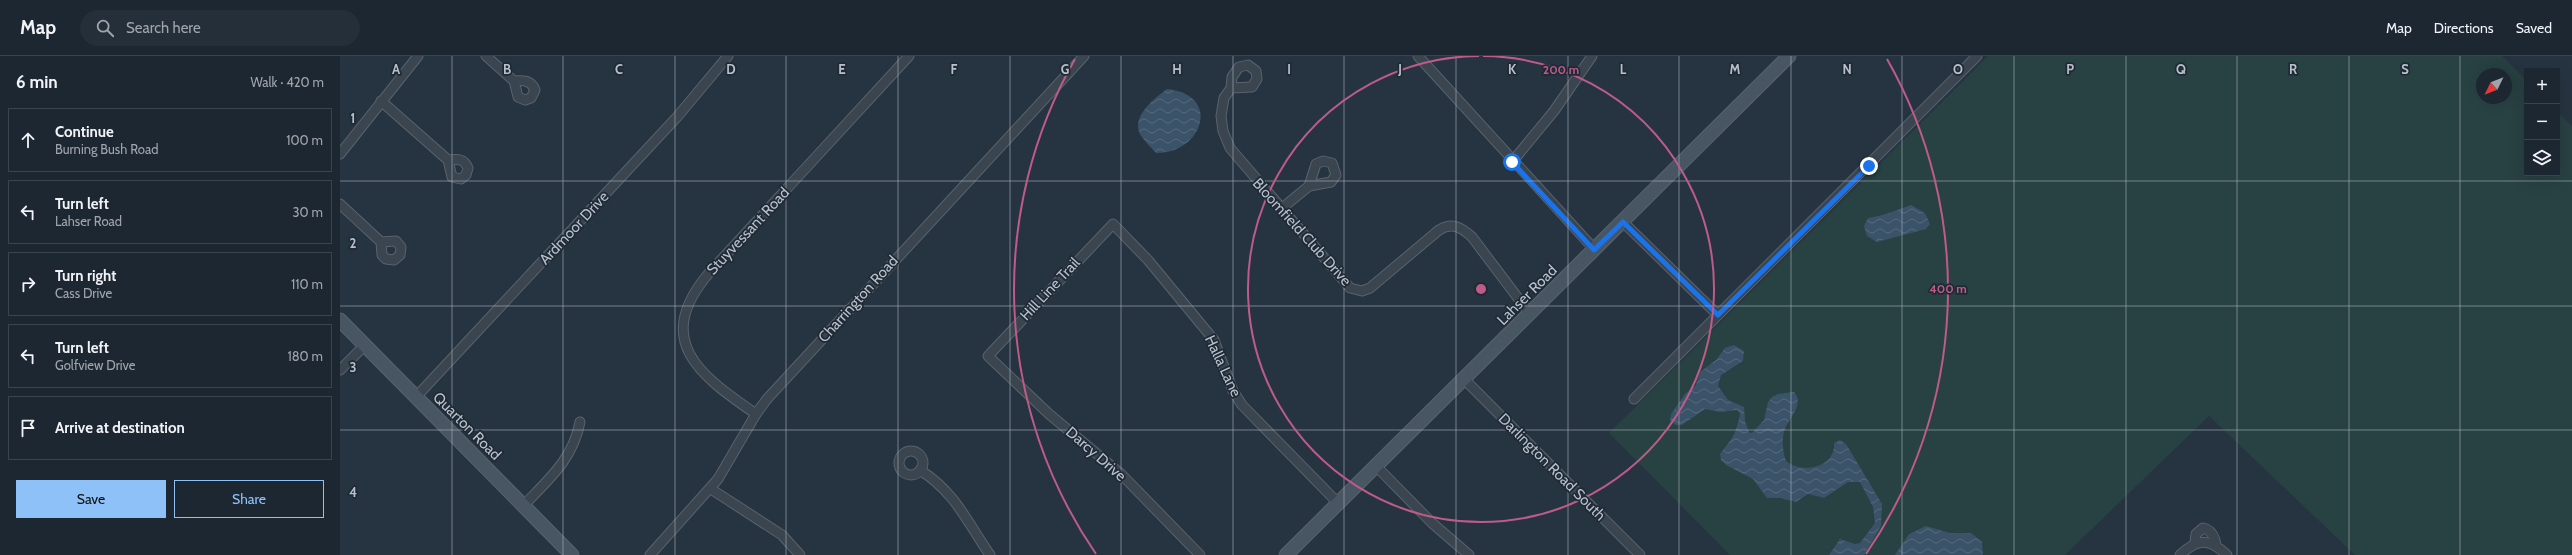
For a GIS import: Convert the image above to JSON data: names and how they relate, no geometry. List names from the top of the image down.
{
  "streets": {
    "street": [
      "Ardmoor Drive",
      "Stuyvessant Road",
      "Bloomfield Club Drive",
      "Hill Line Trail",
      "Lahser Road",
      "Charrington Road",
      "Halla Lane",
      "Quarton Road",
      "Darcy Drive",
      "Darlington Road South"
    ]
  },
  "crossings": [
    ["Ardmoor Drive", "Quarton Road"],
    ["Stuyvessant Road", "Charrington Road"],
    ["Bloomfield Club Drive", "Lahser Road"],
    ["Hill Line Trail", "Halla Lane"],
    ["Hill Line Trail", "Darcy Drive"],
    ["Lahser Road", "Halla Lane"],
    ["Lahser Road", "Darlington Road South"]
  ],
  "north": "bottom left",
  "page": {
    "header": "Map",
    "search": "Search here",
    "nav": ["Map", "Directions", "Saved"],
    "heading": ["6 min", "Walk · 420 m"],
    "map_buttons": ["+", "−"],
    "list": [
      ["Continue", "Burning Bush Road", "100 m"],
      ["Turn left", "Lahser Road", "30 m"],
      ["Turn right", "Cass Drive", "110 m"],
      ["Turn left", "Golfview Drive", "180 m"],
      "Arrive at destination"
    ],
    "buttons": ["Save", "Share"]
  },
  "grid": {
    "columns": [
      "A",
      "B",
      "C",
      "D",
      "E",
      "F",
      "G",
      "H",
      "I",
      "J",
      "K",
      "L",
      "M",
      "N",
      "O",
      "P",
      "Q",
      "R",
      "S"
    ],
    "rows": [
      "1",
      "2",
      "3",
      "4"
    ]
  },
  "rings": ["200 m", "400 m"]
}
